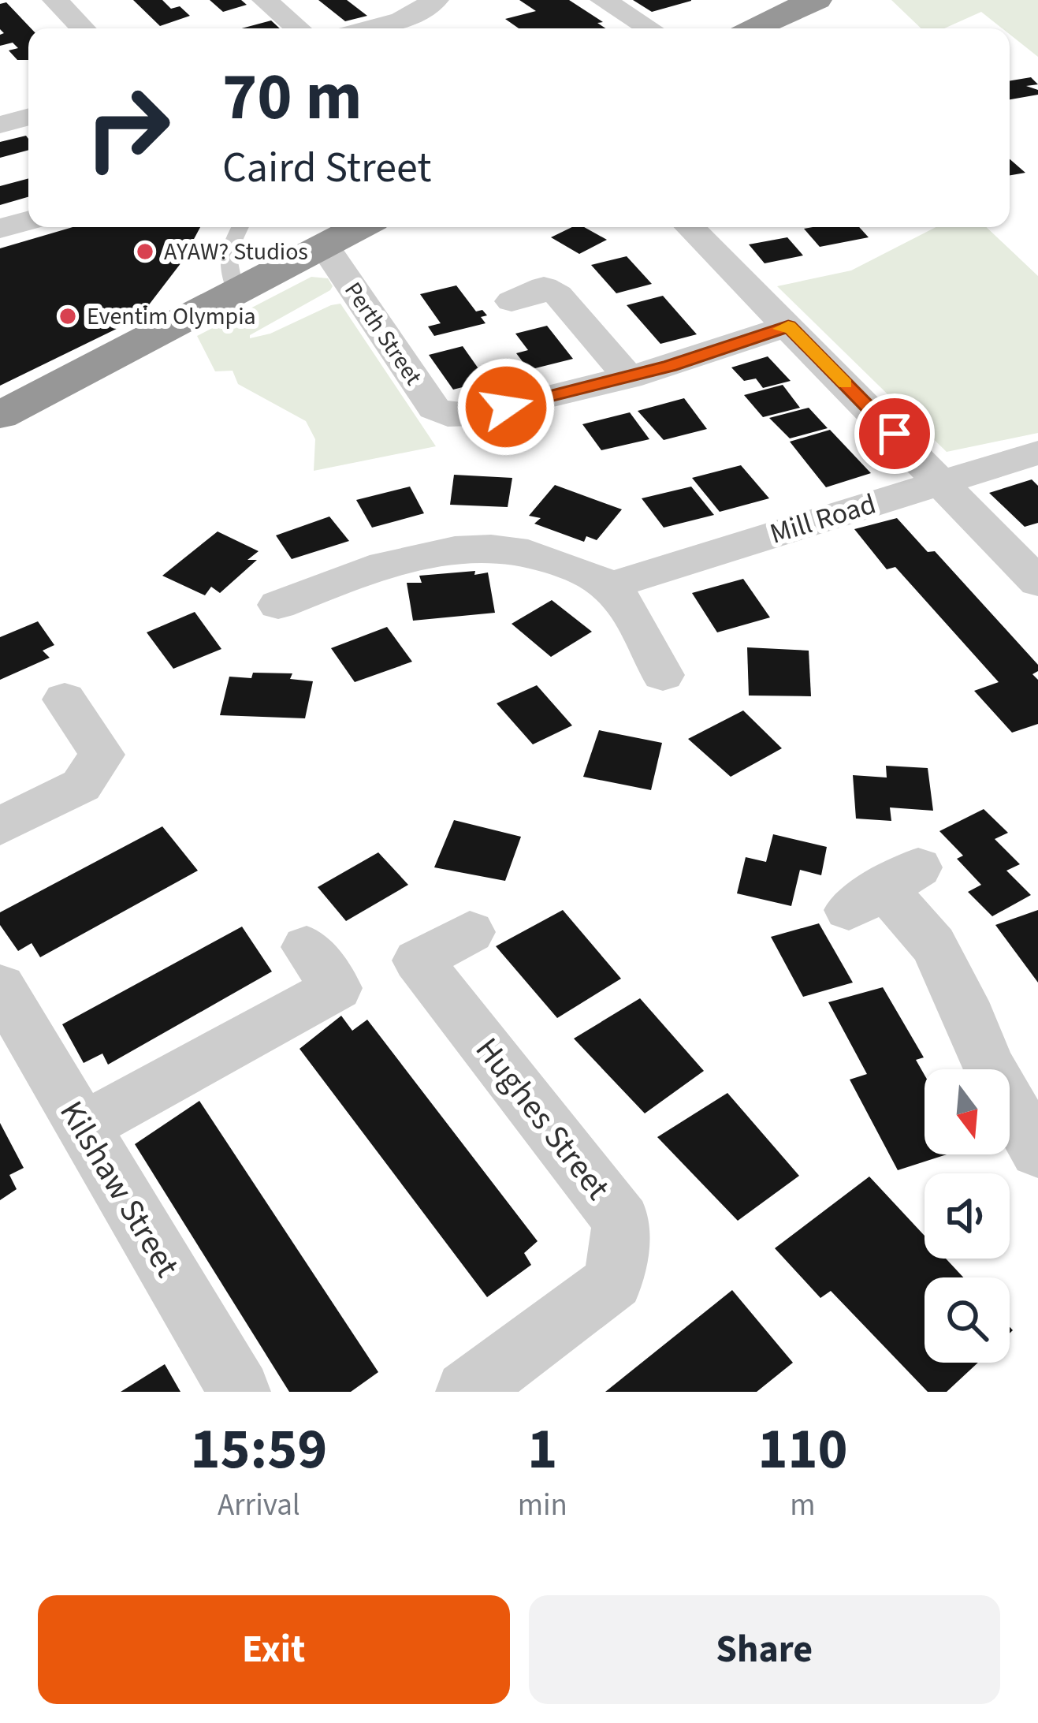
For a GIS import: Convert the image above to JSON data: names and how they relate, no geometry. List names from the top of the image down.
{
  "streets": {
    "street": [
      "Perth Street",
      "Mill Road",
      "Hughes Street",
      "Kilshaw Street"
    ]
  },
  "places": ["AYAW? Studios", "Eventim Olympia"],
  "north": "bottom",
  "page": {
    "turn": ["70 m", "Caird Street"],
    "eta": [
      "15:59",
      "Arrival",
      "1",
      "min",
      "110",
      "m"
    ],
    "buttons": ["Exit", "Share"]
  }
}
